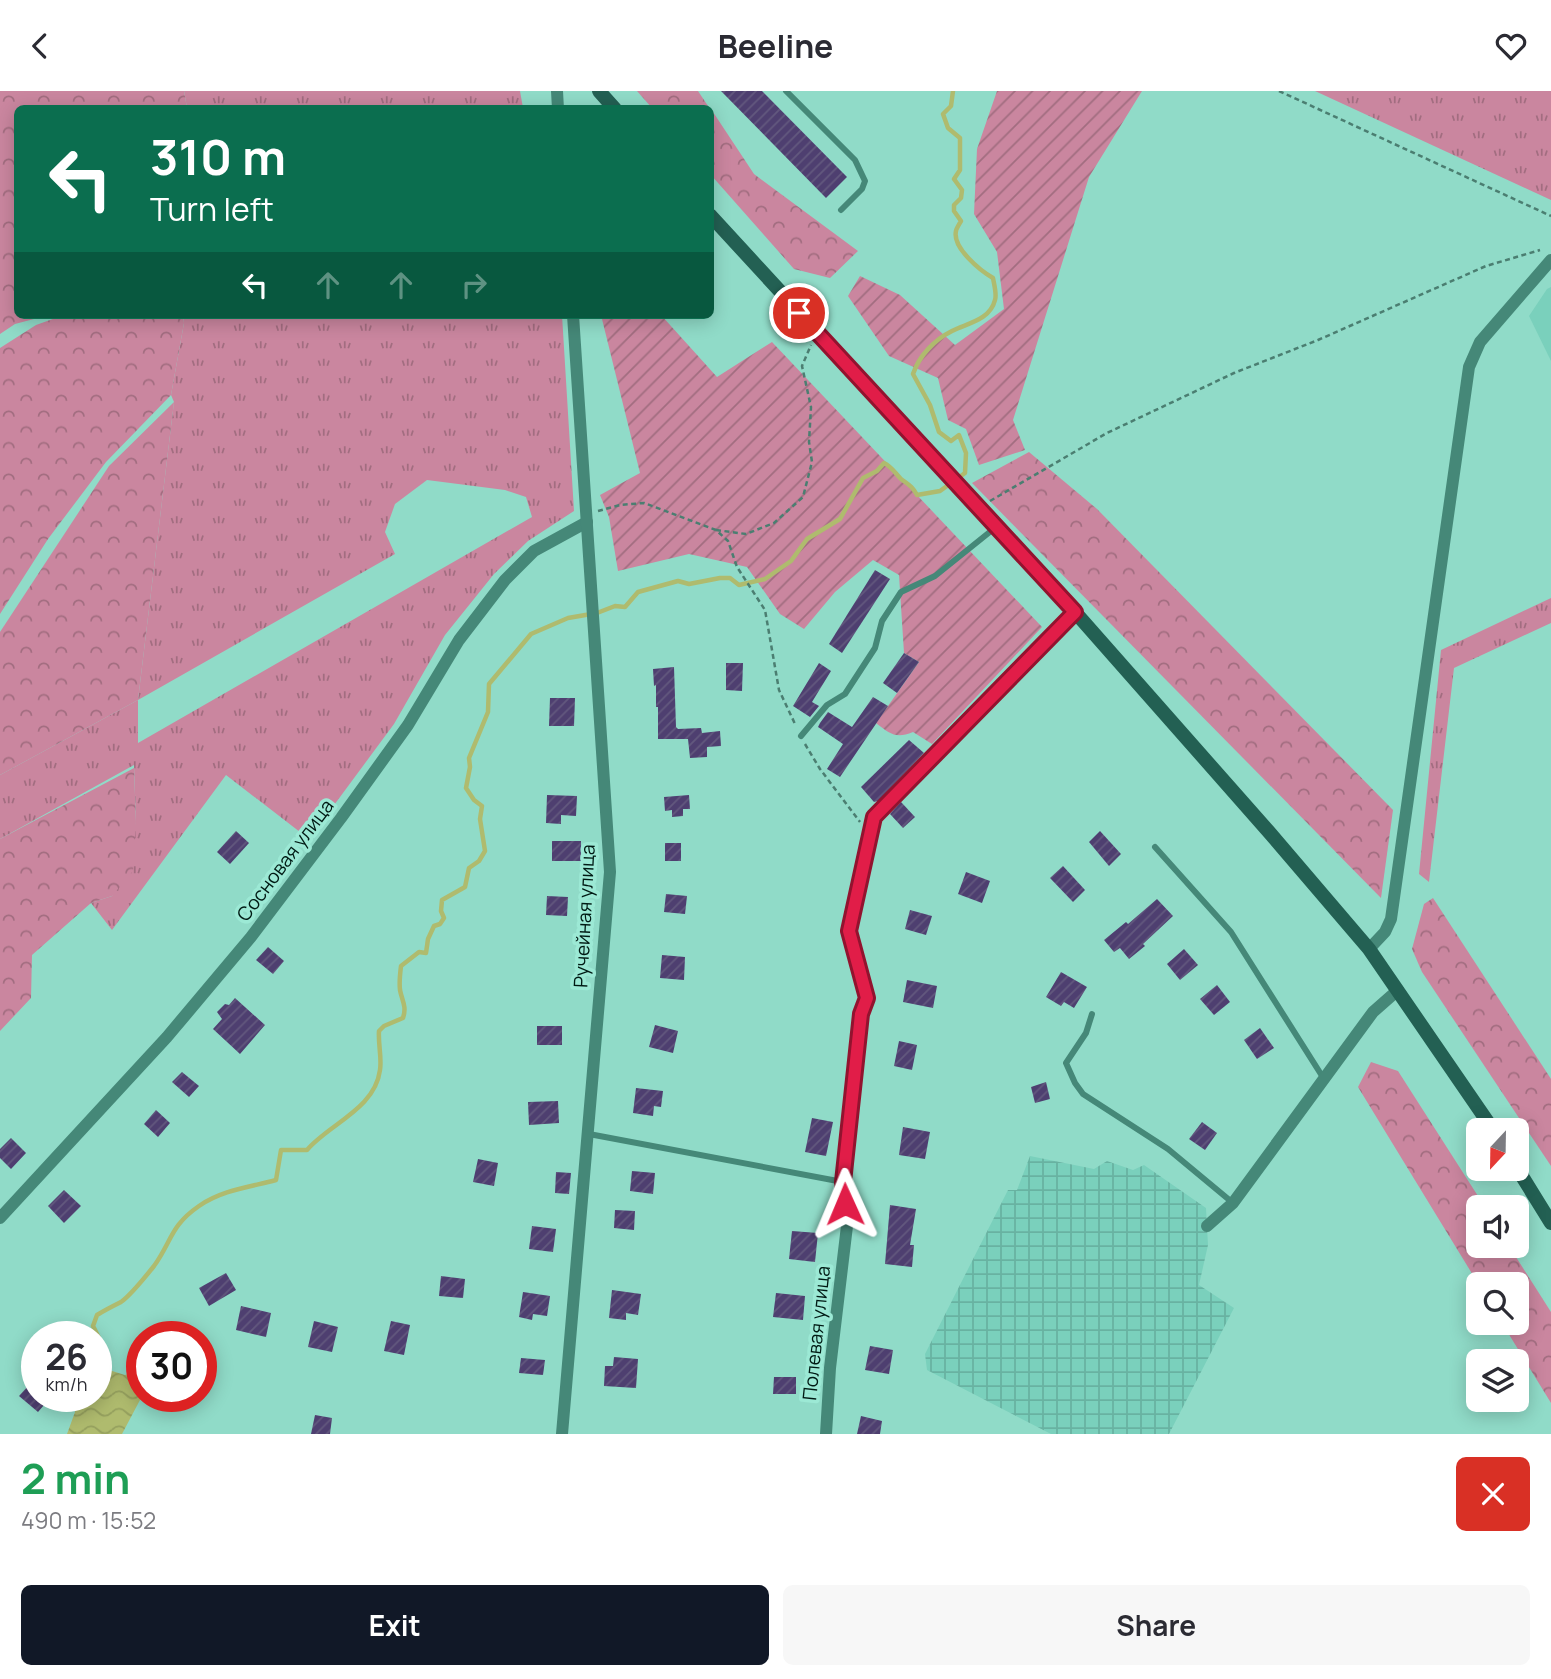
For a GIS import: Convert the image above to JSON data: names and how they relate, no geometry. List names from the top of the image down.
{
  "streets": {
    "street": ["Сосновая улица", "Ручейная улица", "Полевая улица"]
  },
  "crossings": [
    ["Сосновая улица", "Ручейная улица"]
  ],
  "north": "bottom",
  "page": {
    "header": "Beeline",
    "turn": ["310 m", "Turn left"],
    "speed": "26 km/h",
    "limit": "30",
    "heading": ["2 min", "490 m · 15:52"],
    "buttons": ["Exit", "Share"]
  }
}
